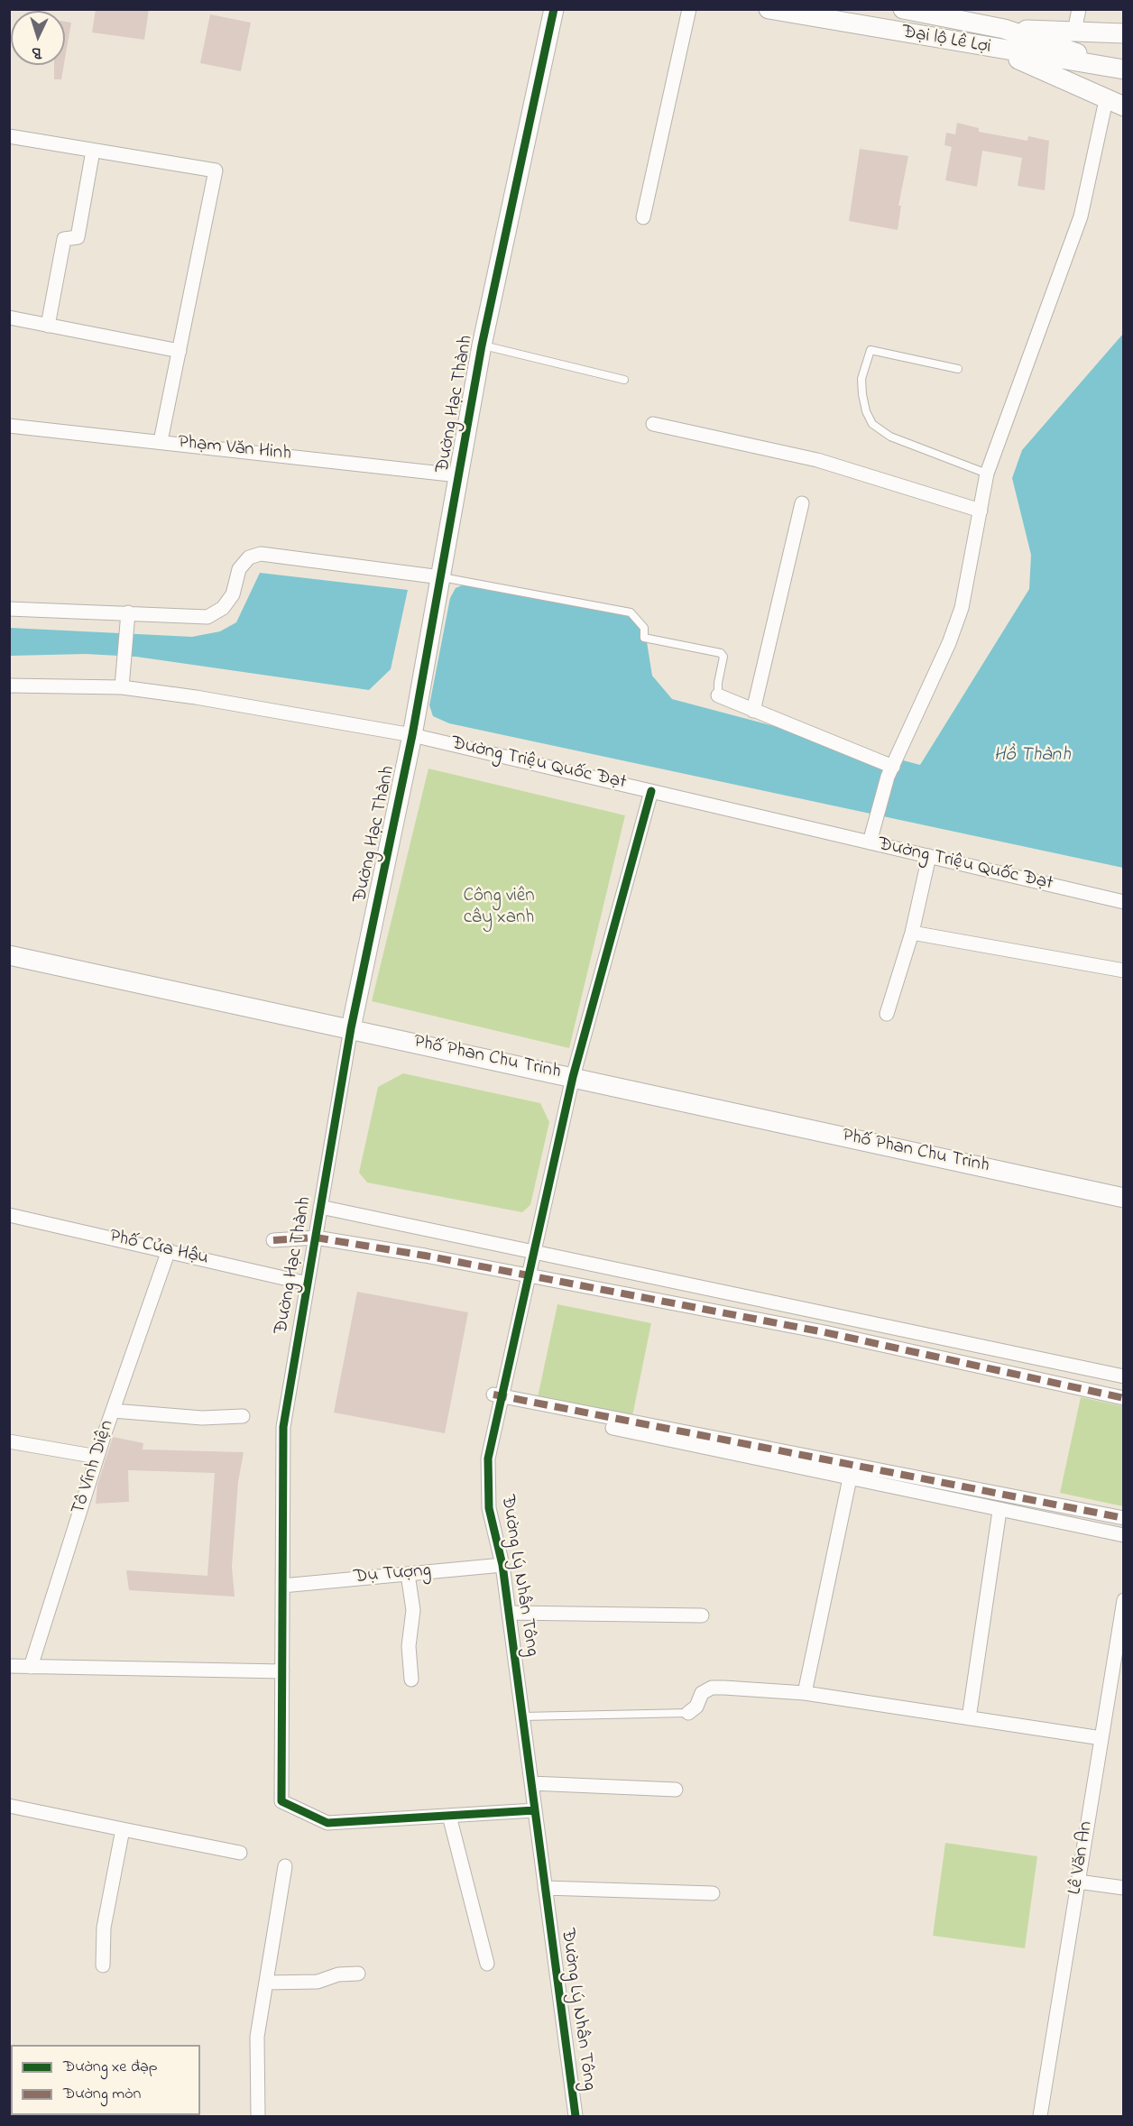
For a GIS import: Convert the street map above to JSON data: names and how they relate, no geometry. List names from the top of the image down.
{
  "streets": {
    "street": [
      "Đại lộ Lê Lợi",
      "Đường Hạc Thành",
      "Phạm Văn Hinh",
      "Đường Triệu Quốc Đạt",
      "Phố Phan Chu Trinh",
      "Phố Cửa Hậu",
      "Tô Vĩnh Diện",
      "Dụ Tượng",
      "Đường Lý Nhân Tông",
      "Lê Văn An"
    ]
  },
  "crossings": [
    ["Đường Hạc Thành", "Phạm Văn Hinh"],
    ["Đường Hạc Thành", "Đường Triệu Quốc Đạt"],
    ["Đường Hạc Thành", "Phố Phan Chu Trinh"],
    ["Đường Hạc Thành", "Phố Cửa Hậu"],
    ["Đường Hạc Thành", "Dụ Tượng"],
    ["Đường Triệu Quốc Đạt", "Đường Lý Nhân Tông"],
    ["Phố Phan Chu Trinh", "Đường Lý Nhân Tông"],
    ["Phố Cửa Hậu", "Tô Vĩnh Diện"],
    ["Dụ Tượng", "Đường Lý Nhân Tông"]
  ],
  "water": ["Hồ Thành"],
  "parks": ["Công viên cây xanh"],
  "legend": ["Đường xe đạp", "Đường mòn"],
  "north": "bottom"
}
